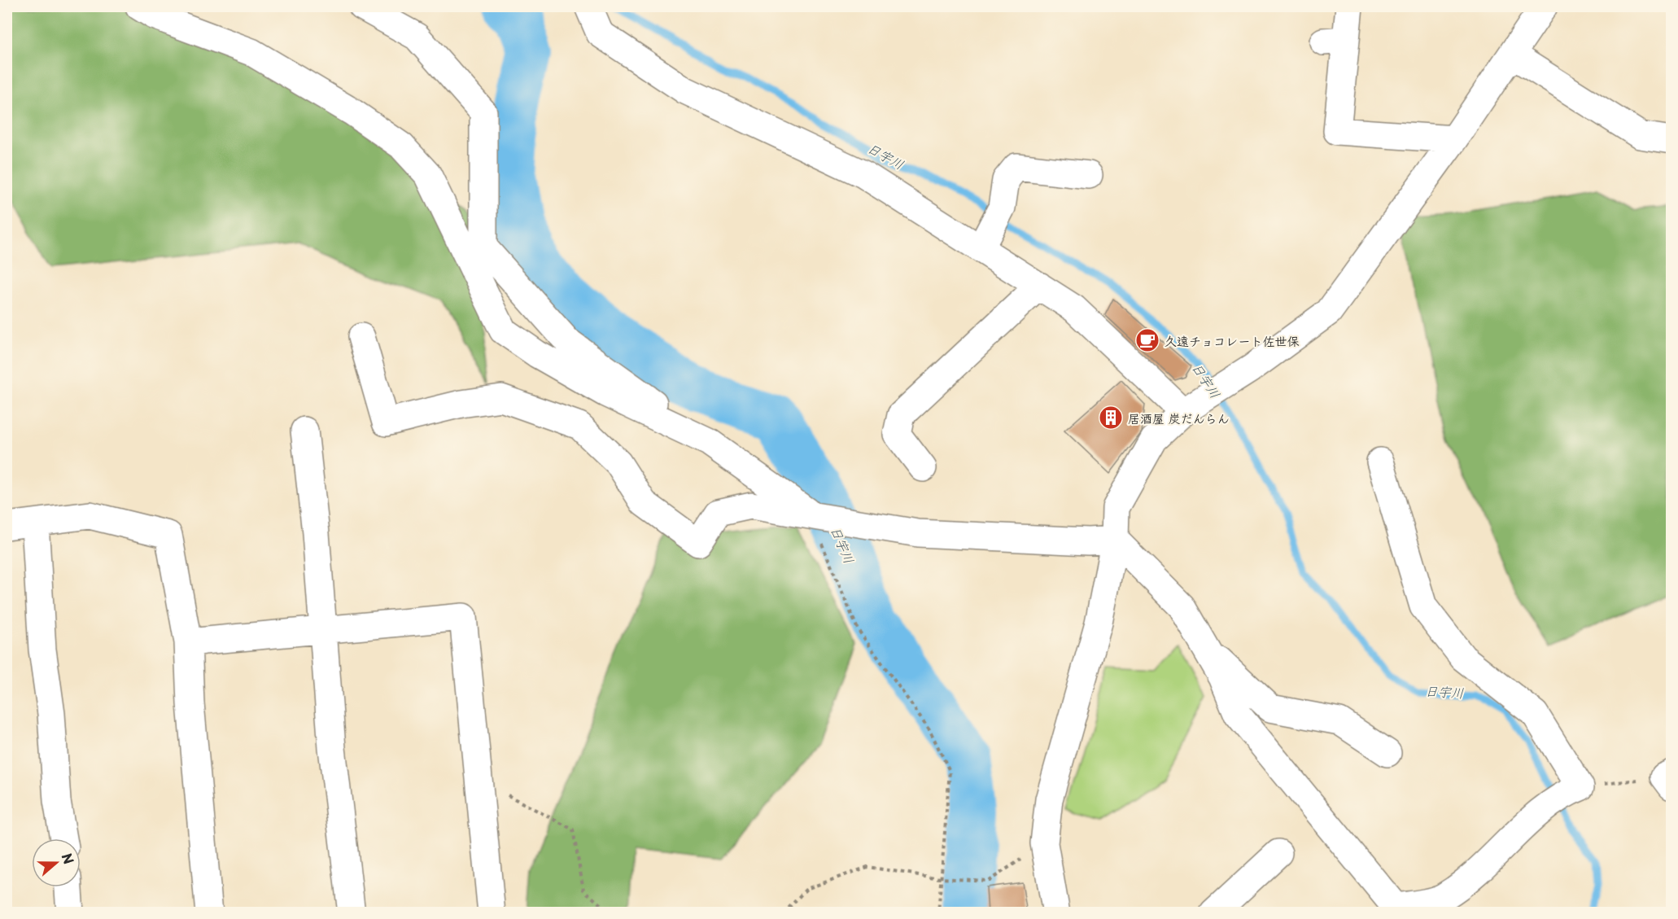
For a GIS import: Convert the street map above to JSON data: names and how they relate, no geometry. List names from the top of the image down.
{
  "water": ["日宇川"],
  "places": {
    "cafe": ["久遠チョコレート佐世保"],
    "building": ["居酒屋 炭だんらん"]
  },
  "north": "right"
}
